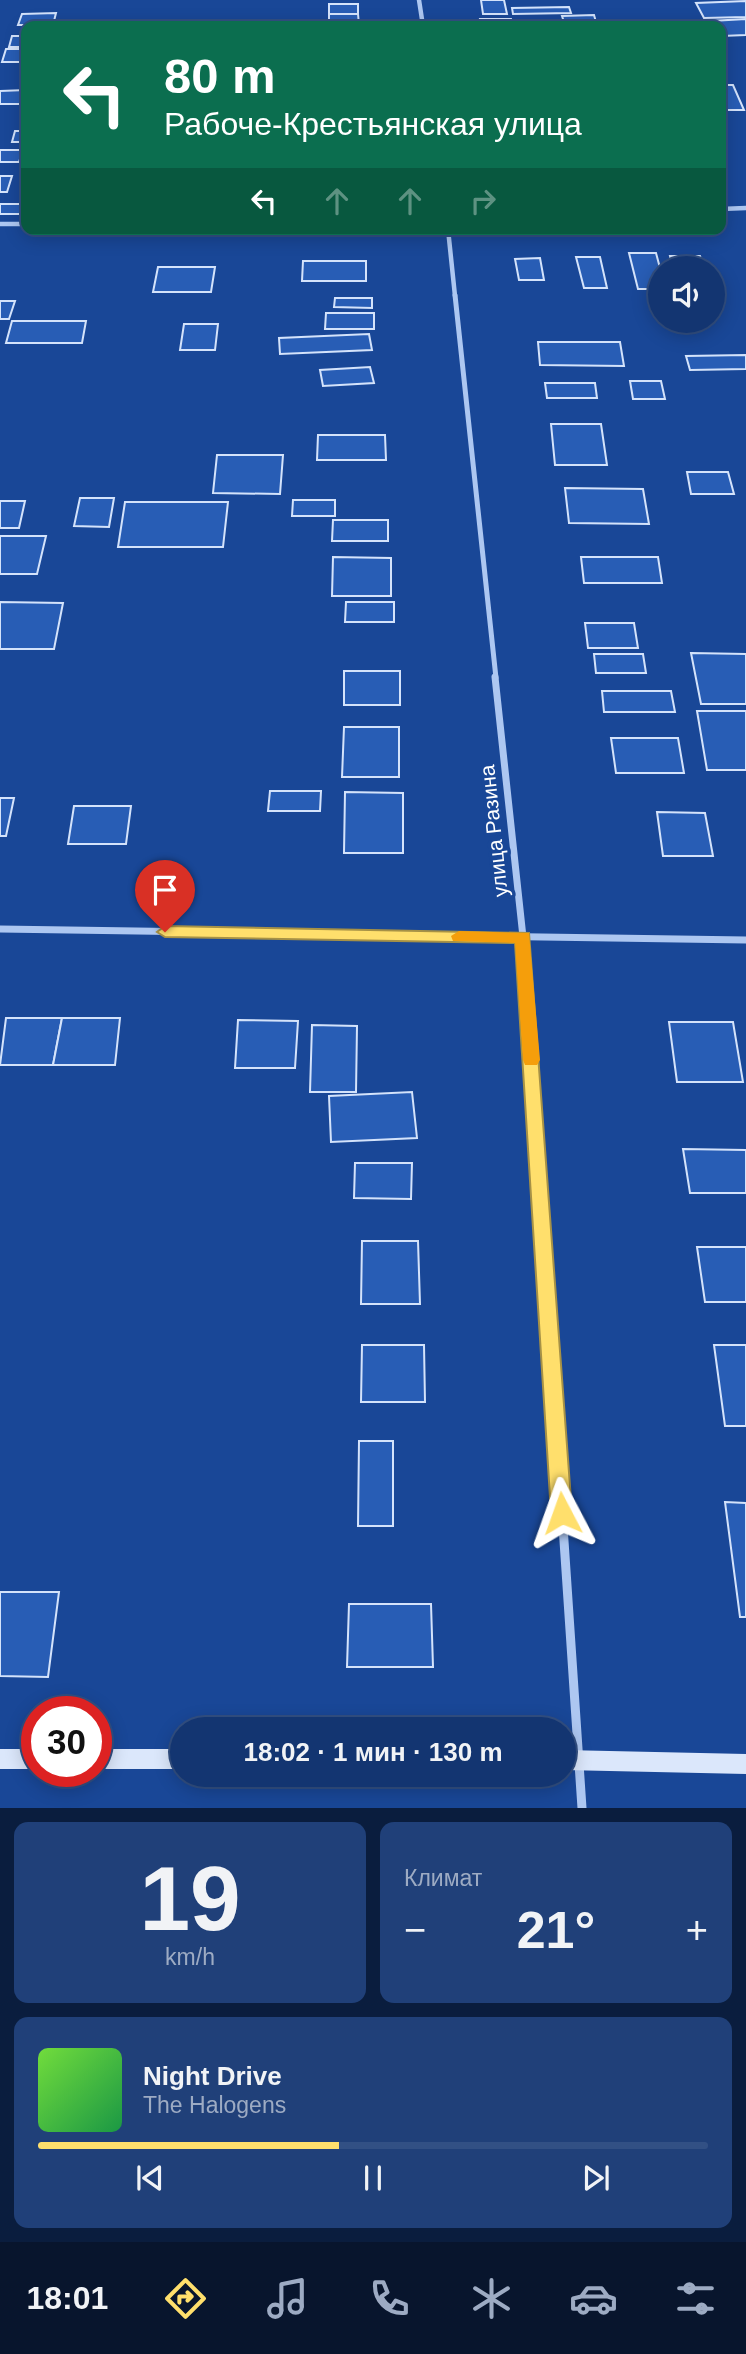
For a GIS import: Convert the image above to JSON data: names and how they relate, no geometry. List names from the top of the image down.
{
  "streets": {
    "street": ["улица Разина"]
  },
  "page": {
    "turn": ["80 m", "Рабоче-Крестьянская улица"],
    "limit": "30",
    "trip": "18:02 · 1 мин · 130 m",
    "tile": [
      ["19", "km/h"],
      "Климат"
    ],
    "heat": ["−", "21°", "+"],
    "song": ["Night Drive", "The Halogens"],
    "tabs": "18:01"
  }
}
